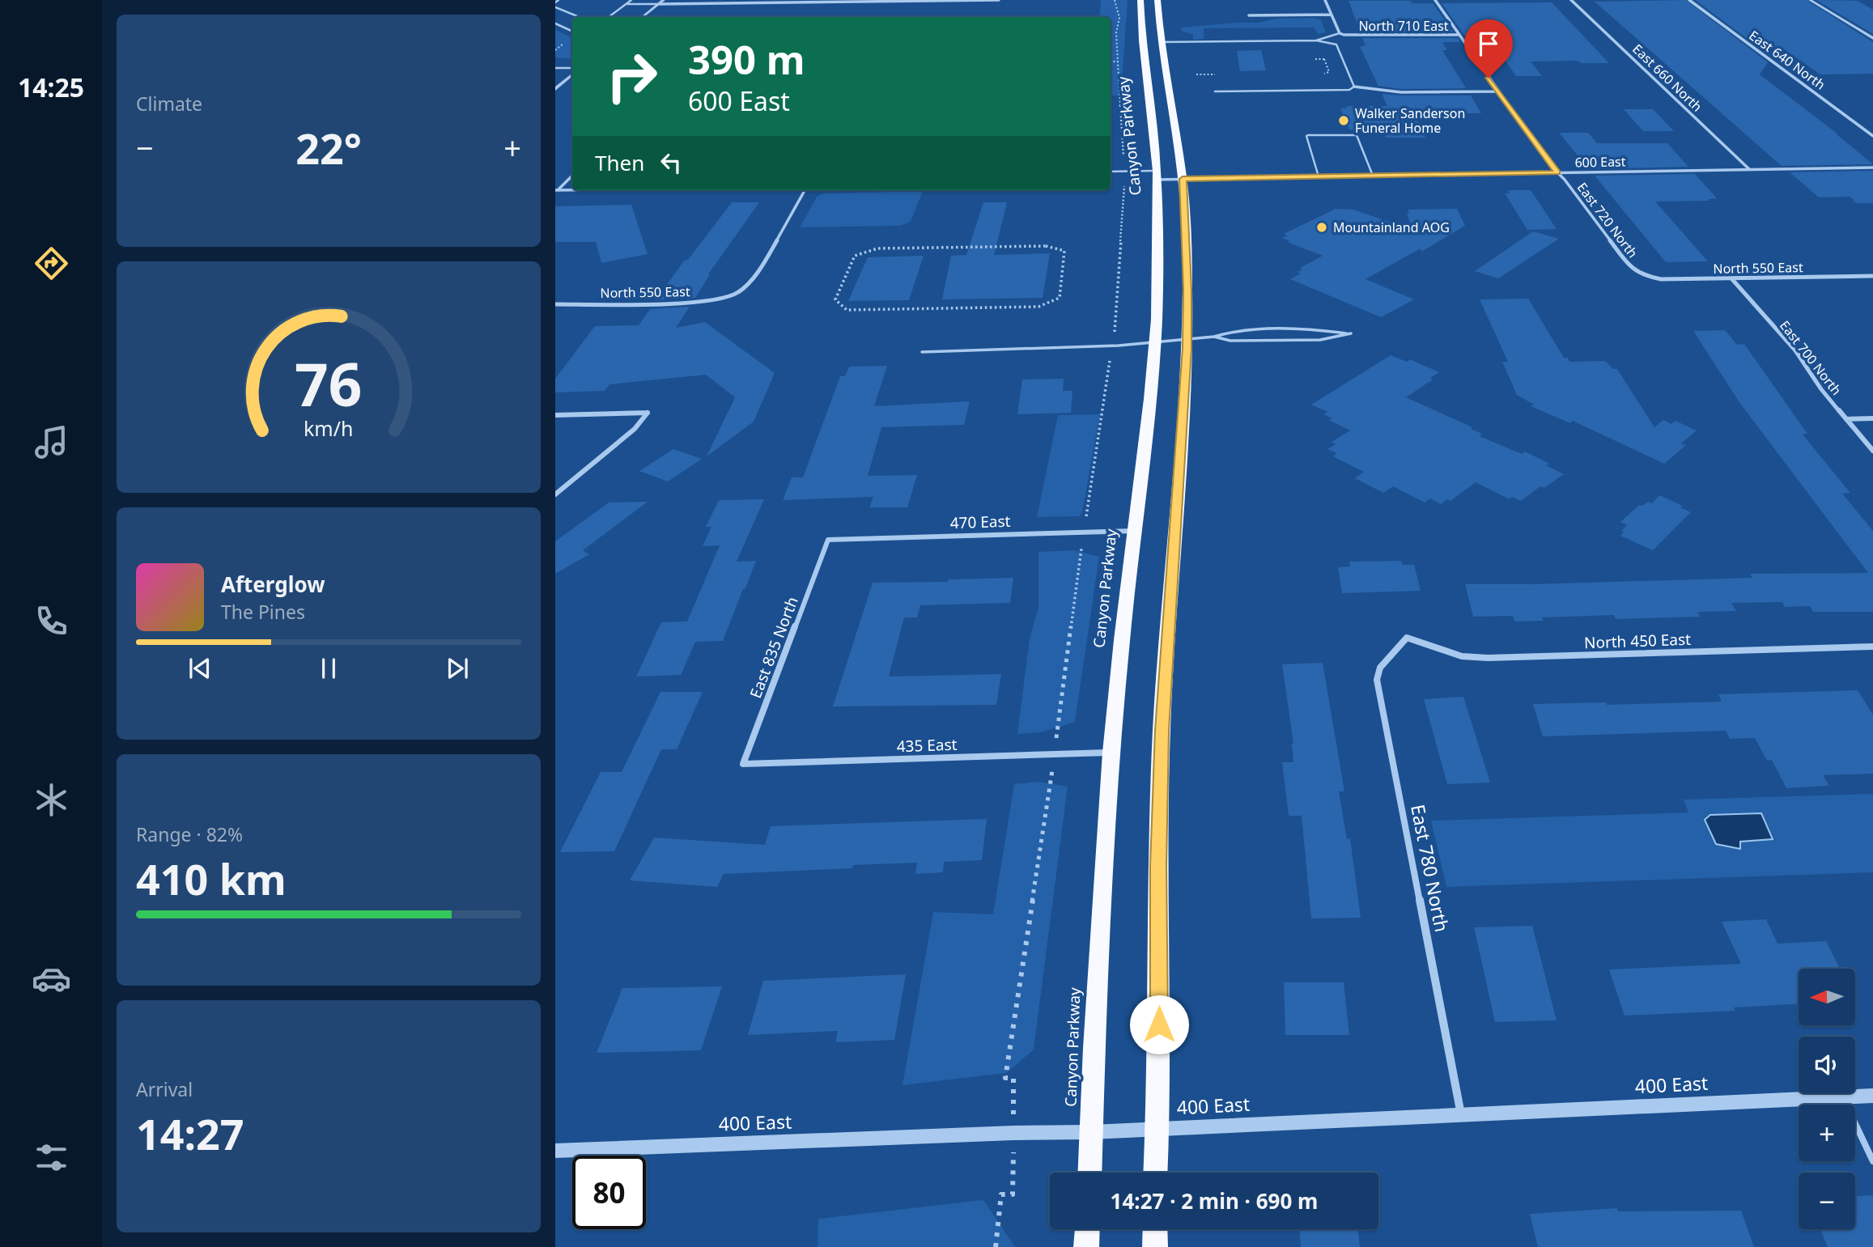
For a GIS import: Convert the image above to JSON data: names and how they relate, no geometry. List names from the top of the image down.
{
  "streets": {
    "highway": ["Canyon Parkway"],
    "street": [
      "North 710 East",
      "East 640 North",
      "East 660 North",
      "600 East",
      "East 720 North",
      "North 550 East",
      "East 700 North",
      "470 East",
      "North 450 East",
      "East 835 North",
      "435 East",
      "East 780 North",
      "400 East"
    ]
  },
  "crossings": [
    ["East 660 North", "600 East"],
    ["Canyon Parkway", "600 East"],
    ["Canyon Parkway", "470 East"],
    ["Canyon Parkway", "435 East"],
    ["Canyon Parkway", "400 East"],
    ["600 East", "East 720 North"],
    ["East 720 North", "North 550 East"],
    ["North 550 East", "East 700 North"],
    ["470 East", "East 835 North"],
    ["North 450 East", "East 780 North"],
    ["East 835 North", "435 East"],
    ["East 780 North", "400 East"]
  ],
  "places": ["Walker Sanderson Funeral Home", "Mountainland AOG"],
  "north": "left",
  "page": {
    "tabs": "14:25",
    "tile": [
      "Climate",
      ["Range · 82%", "410 km"],
      ["Arrival", "14:27"]
    ],
    "turn": ["390 m", "600 East"],
    "heat": ["−", "22°", "+"],
    "then": "Then",
    "song": ["Afterglow", "The Pines"],
    "map_buttons": ["+", "−"],
    "limit": "80",
    "trip": "14:27 · 2 min · 690 m",
    "gauge": ["76", "km/h"]
  }
}
